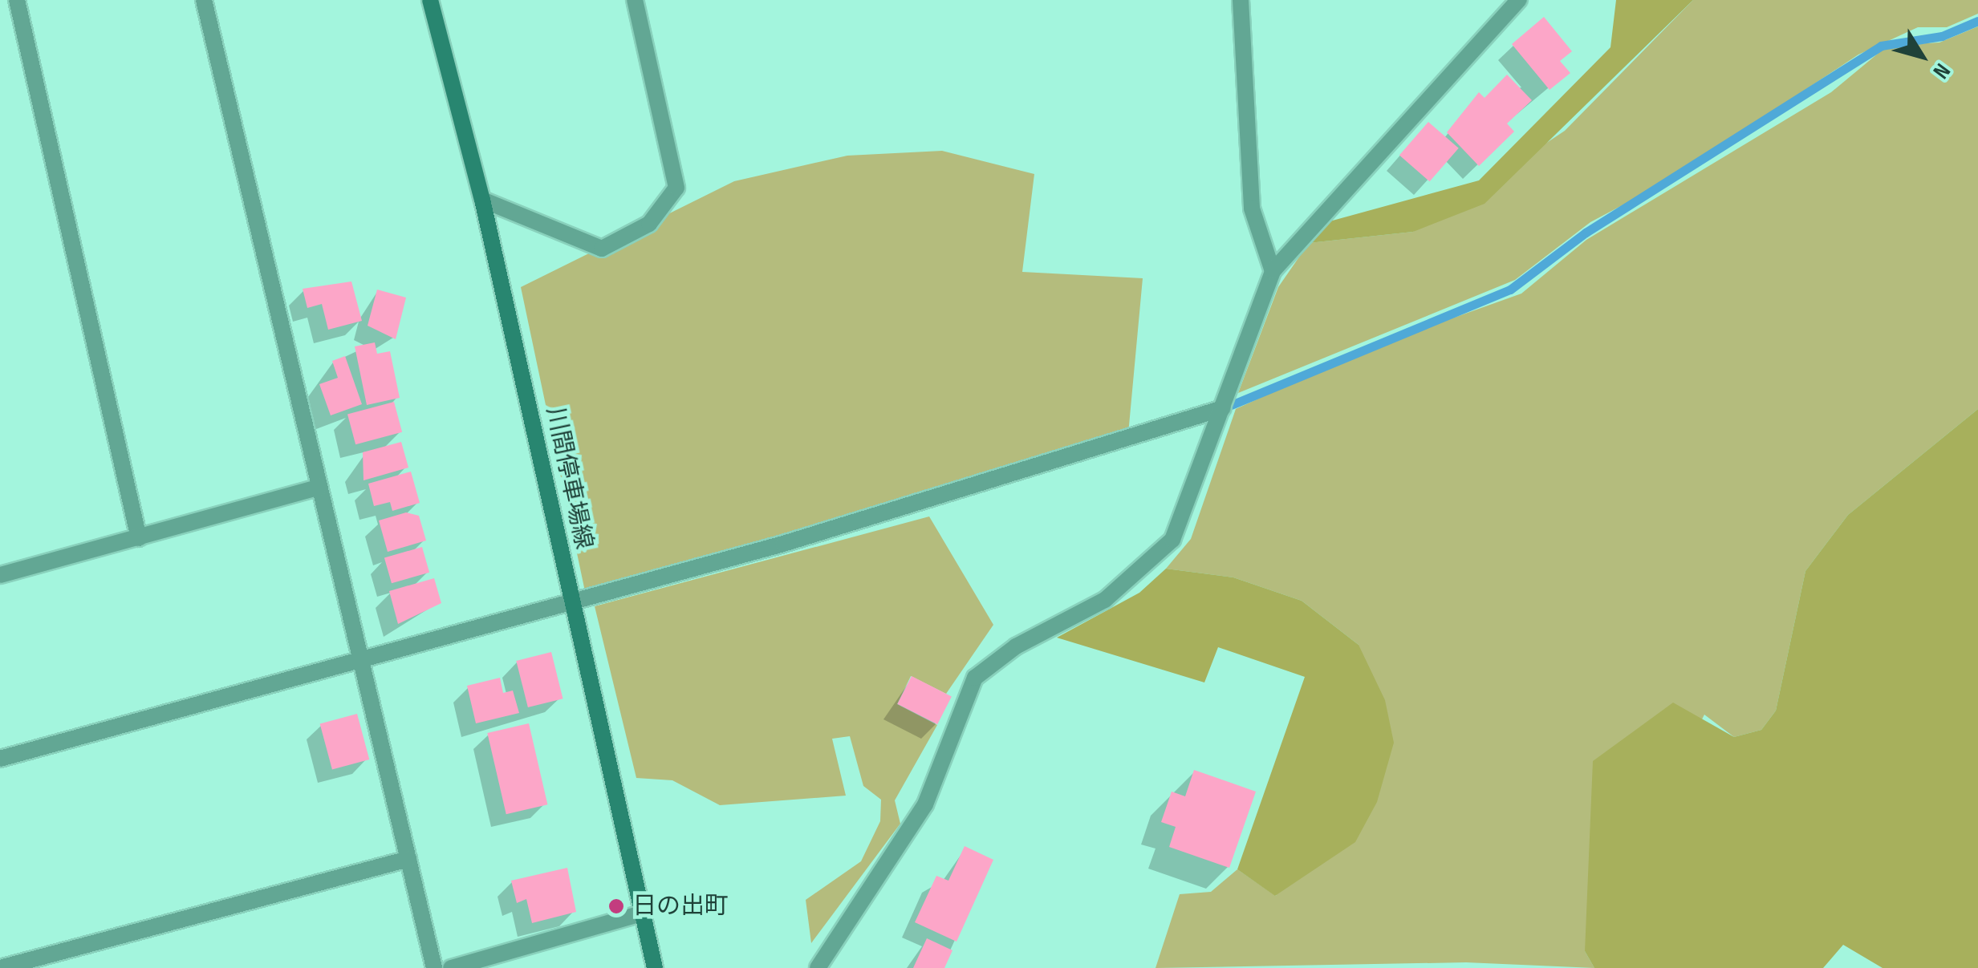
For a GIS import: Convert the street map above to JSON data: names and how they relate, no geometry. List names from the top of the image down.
{
  "streets": {
    "main road": ["川間停車場線"]
  },
  "places": ["日の出町"],
  "north": "bottom right"
}
